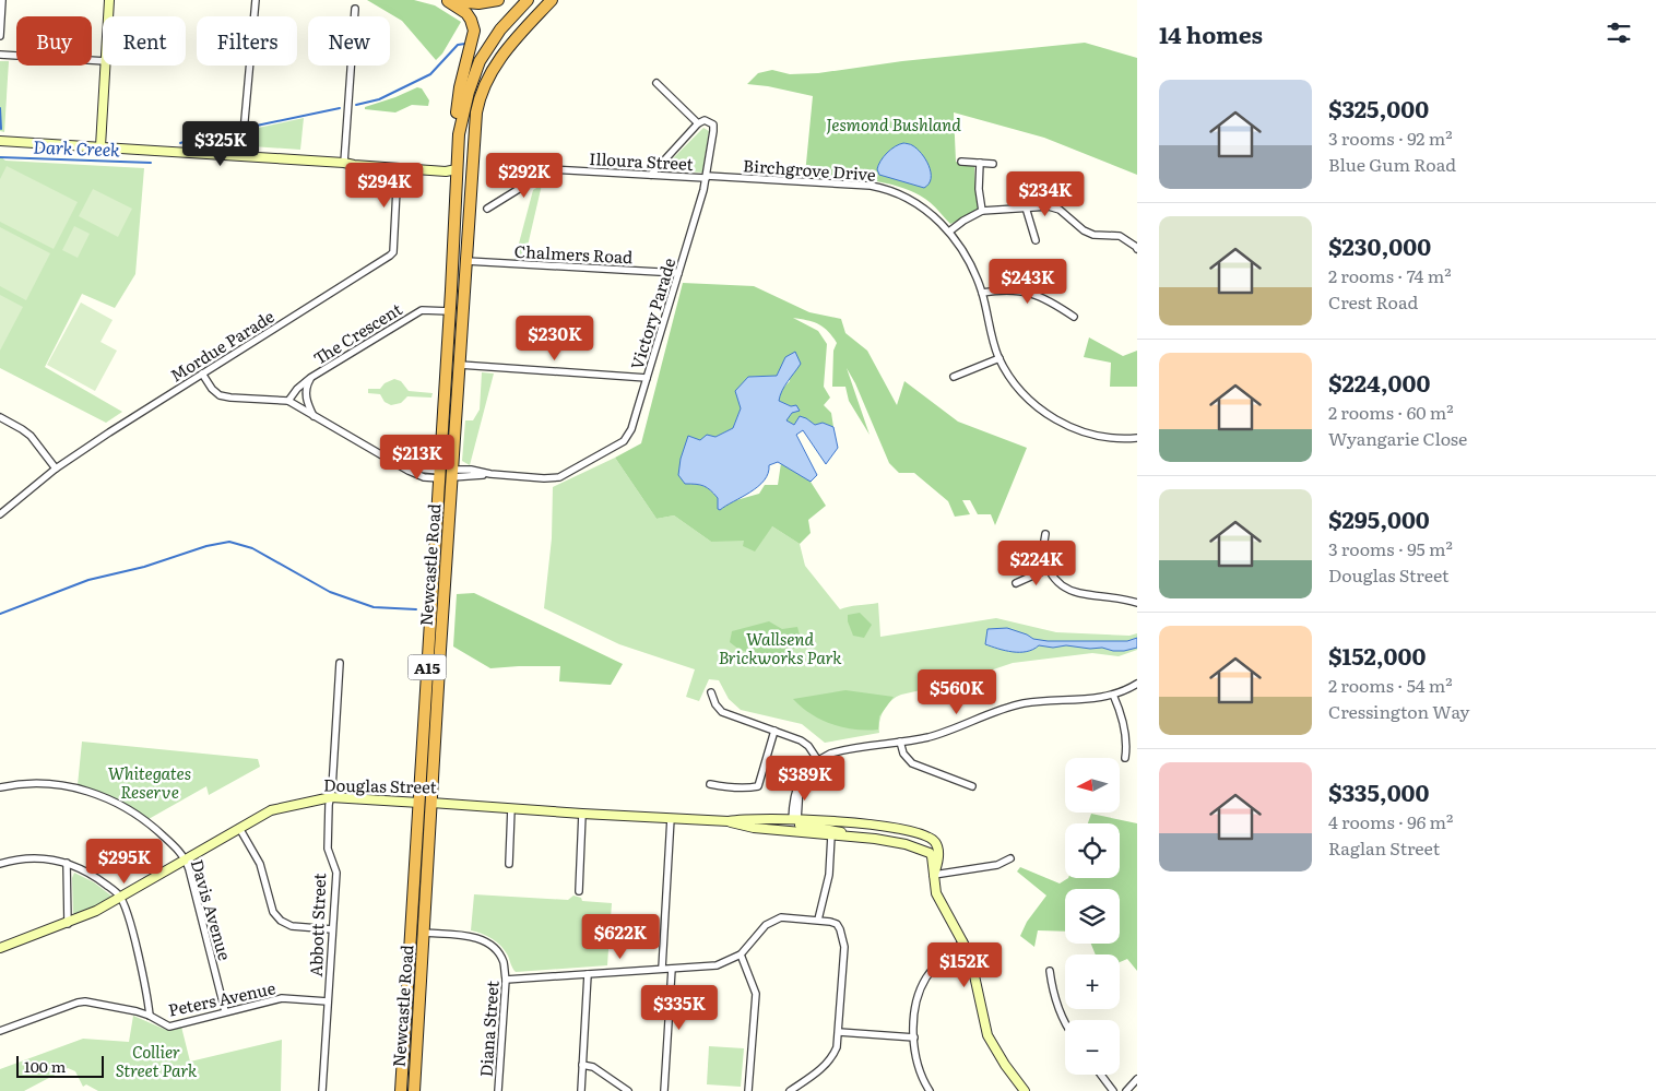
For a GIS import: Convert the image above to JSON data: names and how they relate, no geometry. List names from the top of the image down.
{
  "streets": {
    "highway": ["Newcastle Road", "A15"],
    "street": [
      "Illoura Street",
      "Birchgrove Drive",
      "Chalmers Road",
      "Victory Parade",
      "The Crescent",
      "Mordue Parade",
      "Douglas Street",
      "Davis Avenue",
      "Abbott Street",
      "Peters Avenue",
      "Diana Street"
    ]
  },
  "crossings": [
    ["Illoura Street", "Birchgrove Drive"],
    ["Illoura Street", "Victory Parade"],
    ["Birchgrove Drive", "Victory Parade"],
    ["Chalmers Road", "Victory Parade"],
    ["Chalmers Road", "Newcastle Road"],
    ["Victory Parade", "Newcastle Road"],
    ["The Crescent", "Newcastle Road"],
    ["Newcastle Road", "Douglas Street"],
    ["Newcastle Road", "Diana Street"],
    ["Douglas Street", "Davis Avenue"],
    ["Douglas Street", "Abbott Street"],
    ["Davis Avenue", "Peters Avenue"],
    ["Abbott Street", "Peters Avenue"]
  ],
  "water": ["Dark Creek"],
  "parks": [
    "Jesmond Bushland",
    "Wallsend Brickworks Park",
    "Whitegates Reserve",
    "Collier Street Park"
  ],
  "scale_bar": "100 m",
  "north": "left",
  "page": {
    "heading": "14 homes",
    "chip": [
      "Buy",
      "Rent",
      "Filters",
      "New"
    ],
    "list": [
      {
        "name": "$325,000",
        "note": "3 rooms · 92 m² · Blue Gum Road"
      },
      {
        "name": "$230,000",
        "note": "2 rooms · 74 m² · Crest Road"
      },
      {
        "name": "$224,000",
        "note": "2 rooms · 60 m² · Wyangarie Close"
      },
      {
        "name": "$295,000",
        "note": "3 rooms · 95 m² · Douglas Street"
      },
      {
        "name": "$152,000",
        "note": "2 rooms · 54 m² · Cressington Way"
      },
      {
        "name": "$335,000",
        "note": "4 rooms · 96 m² · Raglan Street"
      }
    ],
    "price": [
      "$325K",
      "$292K",
      "$294K",
      "$234K",
      "$243K",
      "$230K",
      "$213K",
      "$224K",
      "$560K",
      "$389K",
      "$295K",
      "$622K",
      "$152K",
      "$335K"
    ],
    "map_buttons": ["+", "−"],
    "scale": "100 m"
  }
}
